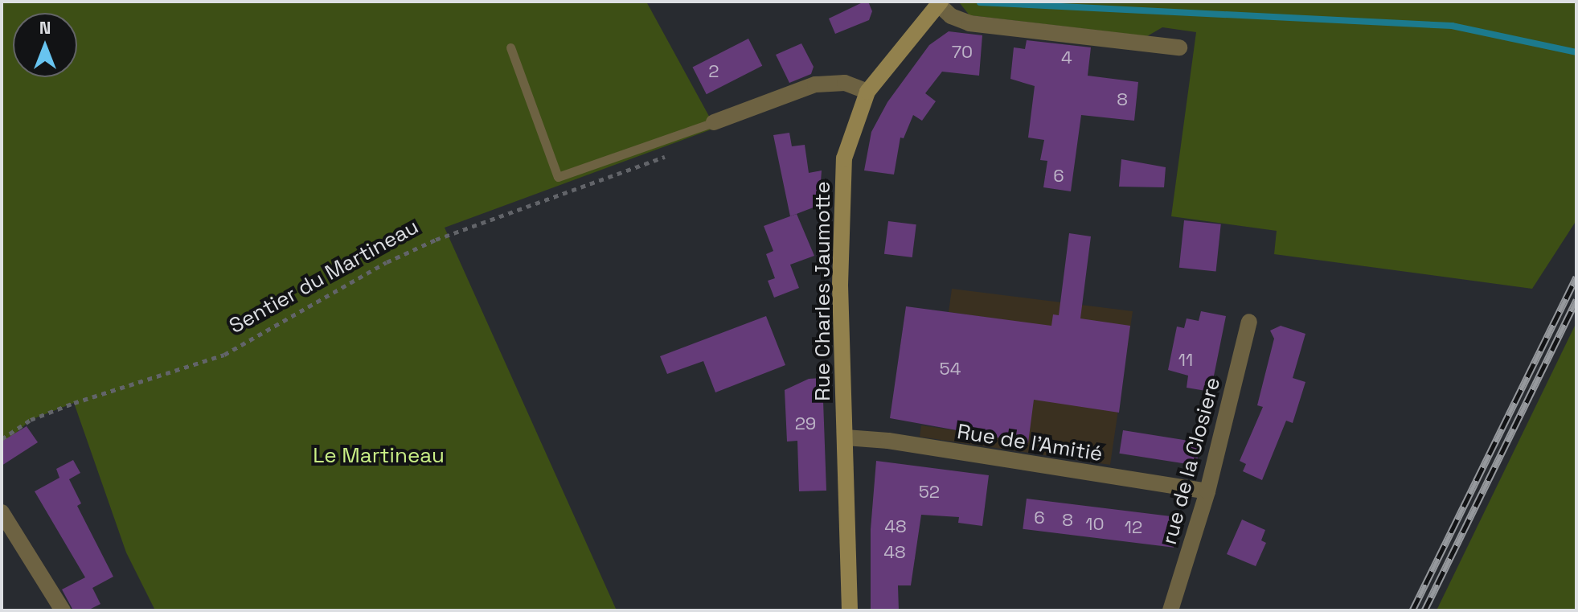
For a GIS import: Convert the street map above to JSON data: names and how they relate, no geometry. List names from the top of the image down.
{
  "streets": {
    "main road": ["Rue Charles Jaumotte"],
    "street": ["Rue de l'Amitié", "rue de la Closiere"],
    "path": ["Sentier du Martineau"]
  },
  "crossings": [
    ["Rue Charles Jaumotte", "Rue de l'Amitié"],
    ["Rue de l'Amitié", "rue de la Closiere"]
  ],
  "parks": ["Le Martineau"],
  "house_numbers": [
    "70",
    "4",
    "2",
    "8",
    "6",
    "11",
    "54",
    "29",
    "52",
    "6",
    "8",
    "10",
    "48",
    "12",
    "48"
  ],
  "north": "top"
}
